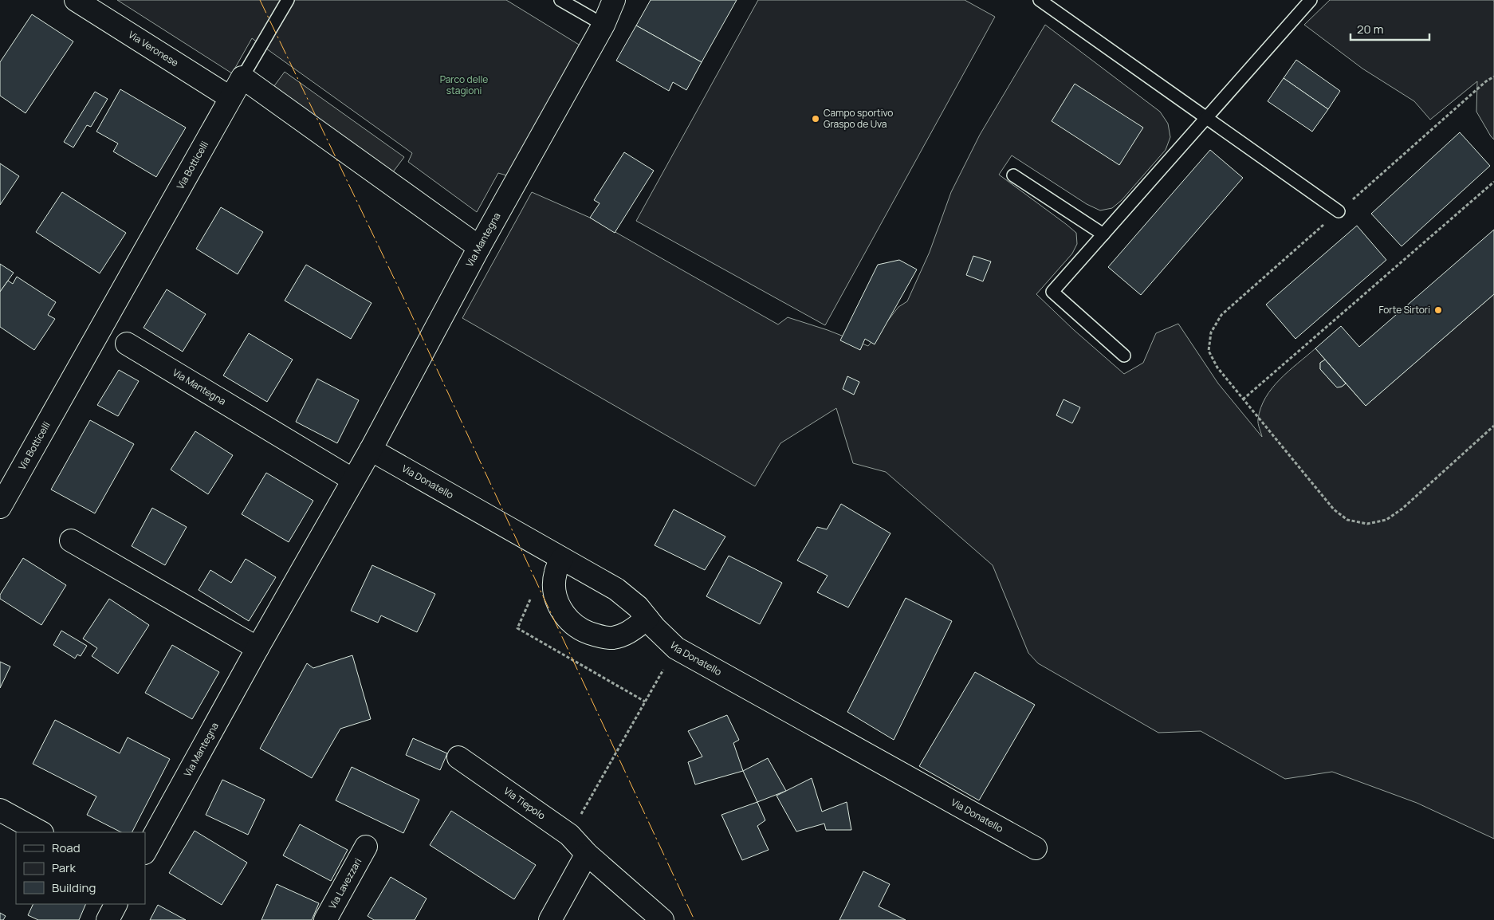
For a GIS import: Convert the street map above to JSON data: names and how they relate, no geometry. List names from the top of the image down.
{
  "streets": {
    "street": [
      "Via Veronese",
      "Via Botticelli",
      "Via Mantegna",
      "Via Donatello",
      "Via Tiepolo",
      "Via Lavezzari"
    ]
  },
  "crossings": [
    ["Via Veronese", "Via Botticelli"],
    ["Via Mantegna", "Via Donatello"]
  ],
  "parks": ["Parco delle stagioni"],
  "places": ["Campo sportivo Graspo de Uva", "Forte Sirtori"],
  "legend": ["Road", "Park", "Building"],
  "scale_bar": "20 m"
}
